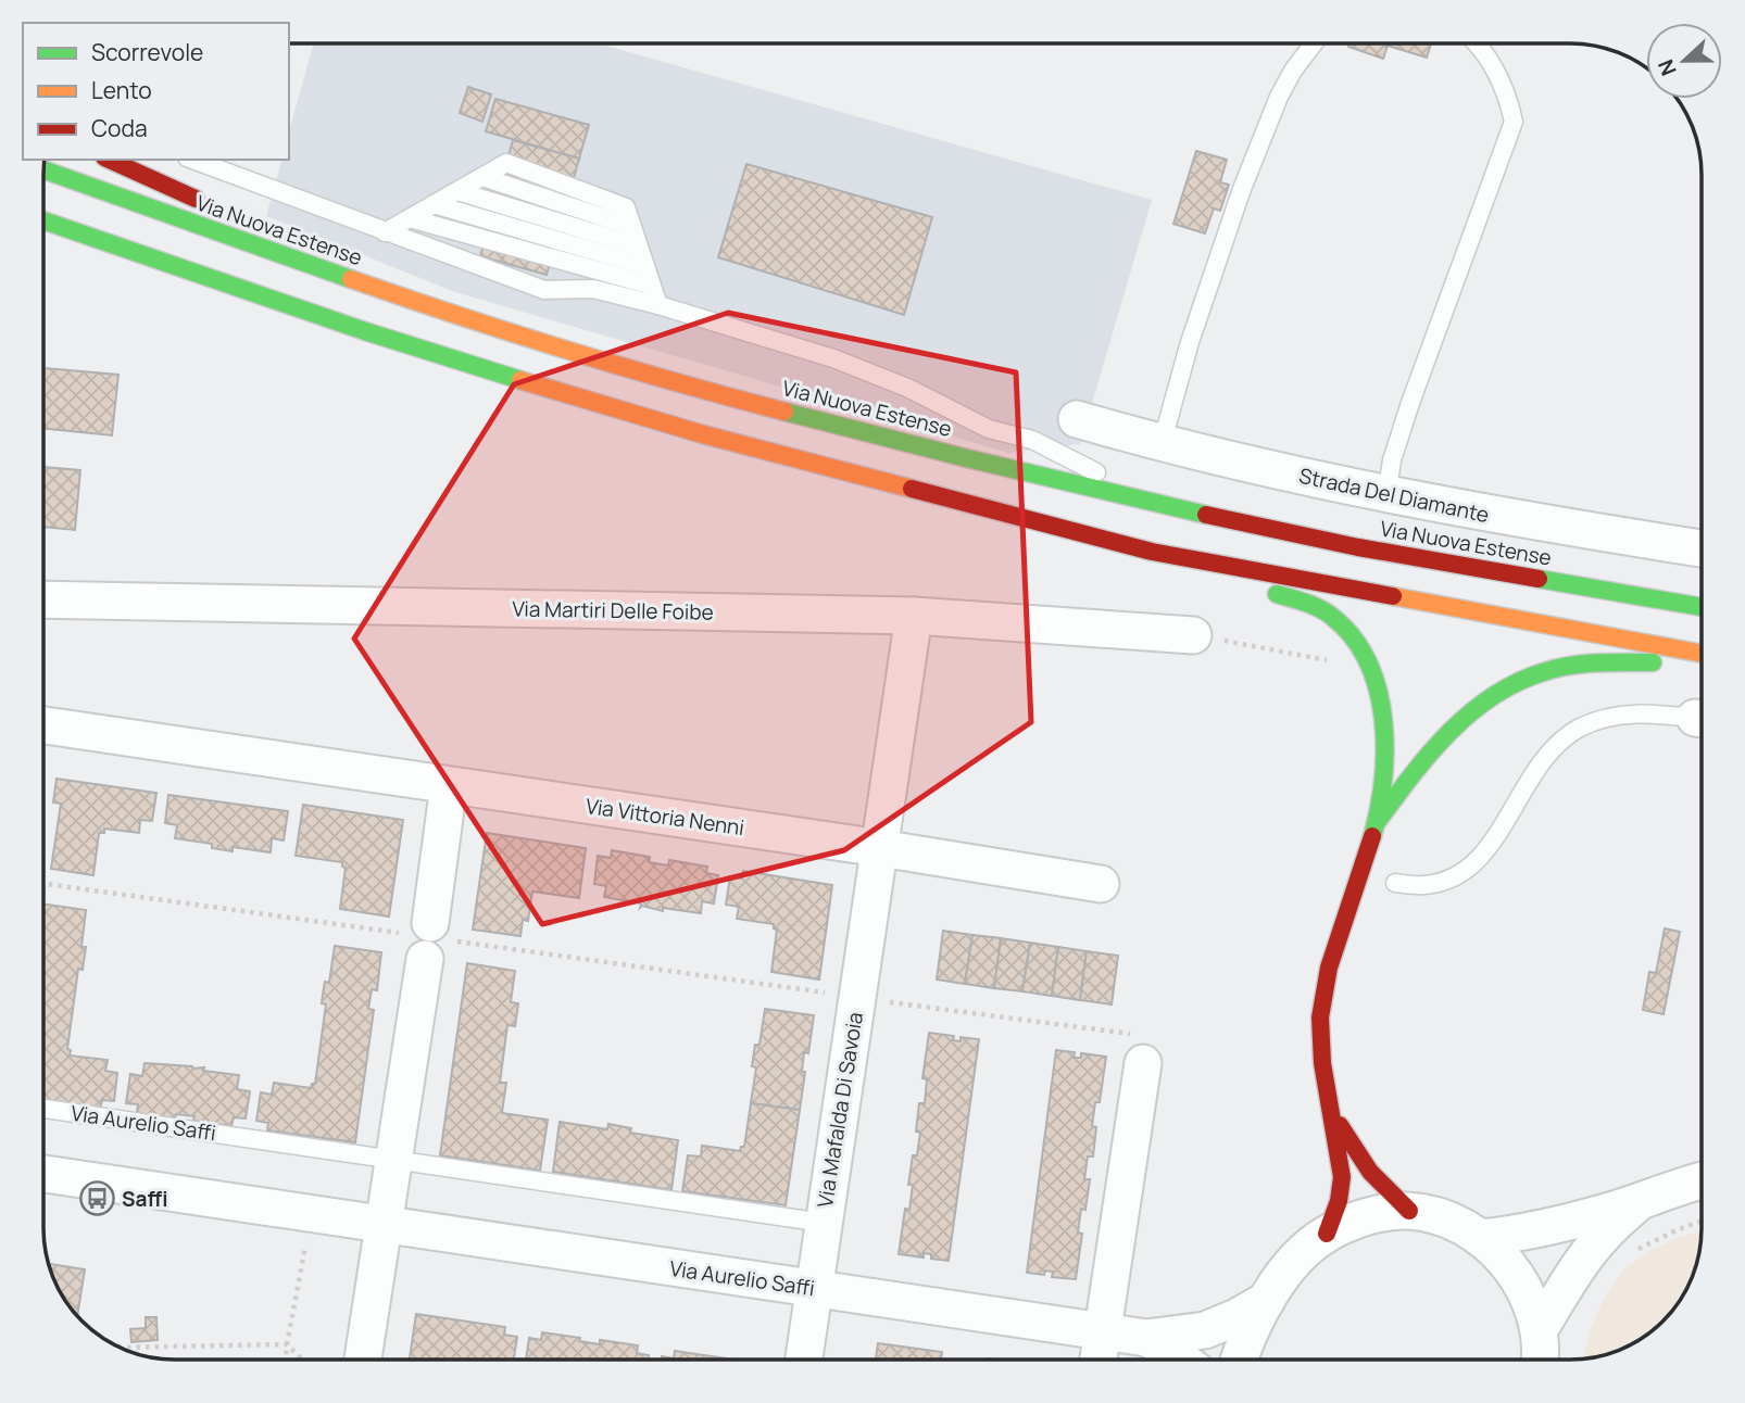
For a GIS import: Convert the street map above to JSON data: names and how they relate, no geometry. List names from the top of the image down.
{
  "streets": {
    "highway": ["Via Nuova Estense"],
    "street": [
      "Strada Del Diamante",
      "Via Martiri Delle Foibe",
      "Via Vittoria Nenni",
      "Via Mafalda Di Savoia",
      "Via Aurelio Saffi"
    ]
  },
  "crossings": [
    ["Via Martiri Delle Foibe", "Via Mafalda Di Savoia"],
    ["Via Vittoria Nenni", "Via Mafalda Di Savoia"],
    ["Via Mafalda Di Savoia", "Via Aurelio Saffi"]
  ],
  "places": {
    "bus stop": ["Saffi"]
  },
  "legend": ["Scorrevole", "Lento", "Coda"],
  "north": "left"
}
